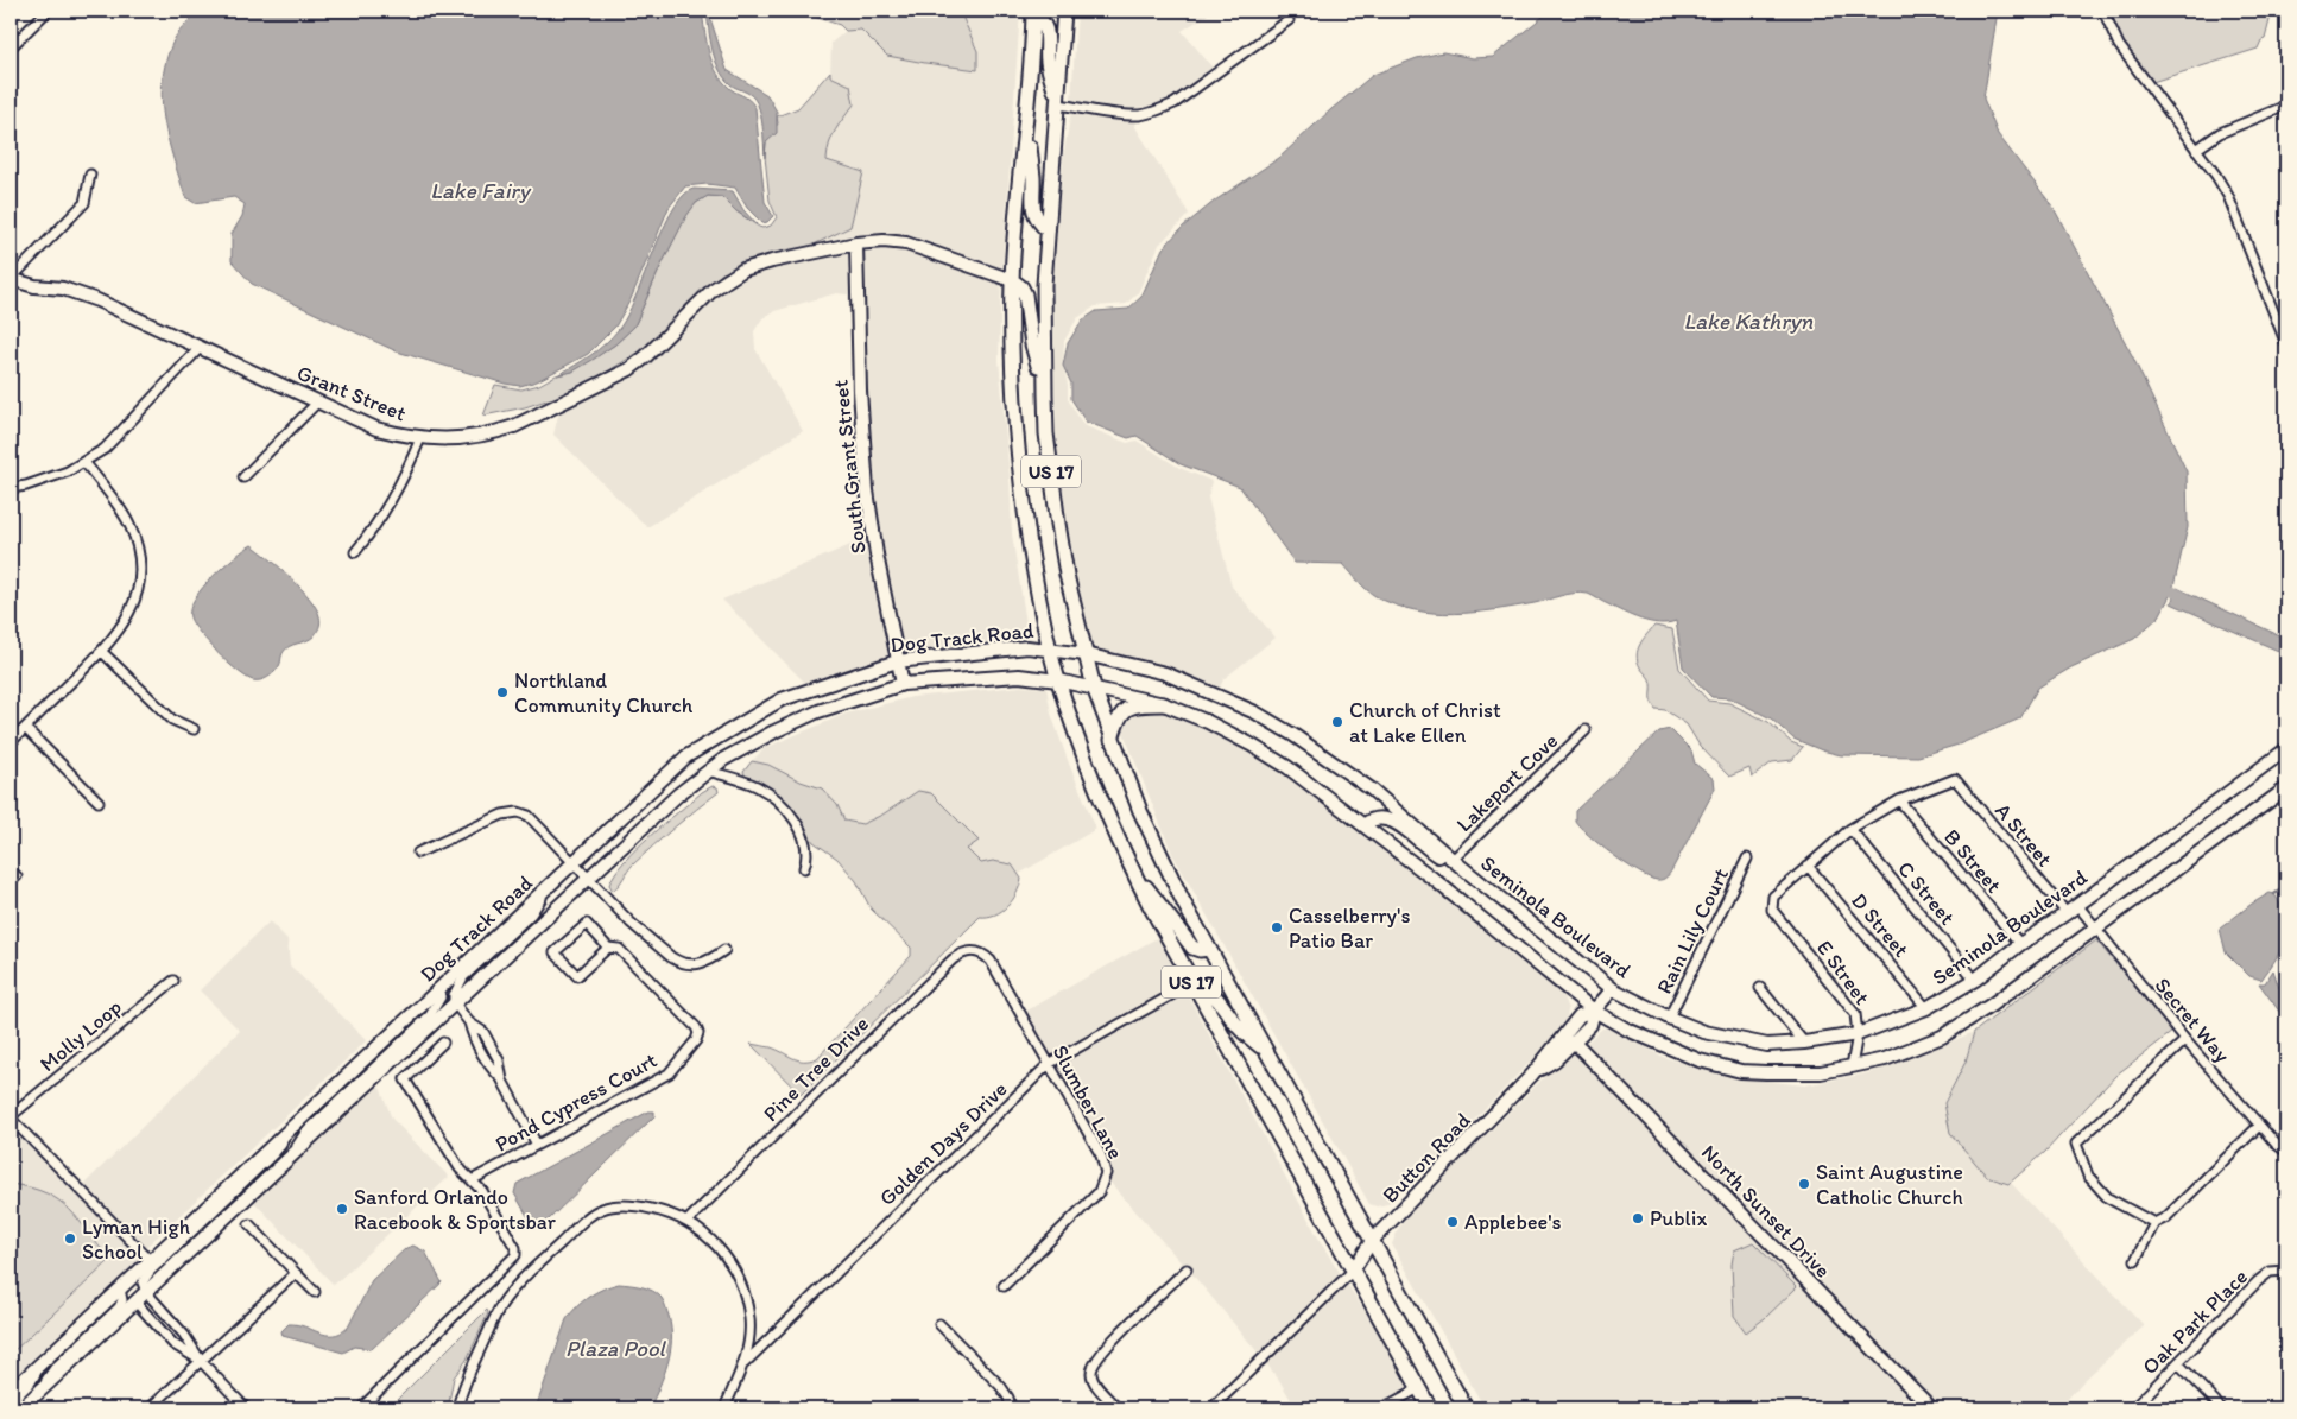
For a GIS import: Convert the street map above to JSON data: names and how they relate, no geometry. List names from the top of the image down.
{
  "streets": {
    "main road": [
      "Grant Street",
      "South Grant Street",
      "US 17",
      "Dog Track Road",
      "Seminola Boulevard",
      "Button Road",
      "North Sunset Drive"
    ],
    "street": [
      "Lakeport Cove",
      "A Street",
      "B Street",
      "C Street",
      "D Street",
      "Rain Lily Court",
      "E Street",
      "Secret Way",
      "Molly Loop",
      "Pine Tree Drive",
      "Pond Cypress Court",
      "Slumber Lane",
      "Golden Days Drive",
      "Oak Park Place"
    ]
  },
  "crossings": [
    ["Grant Street", "South Grant Street"],
    ["Grant Street", "US 17"],
    ["South Grant Street", "Dog Track Road"],
    ["US 17", "Dog Track Road"],
    ["US 17", "Seminola Boulevard"],
    ["US 17", "Golden Days Drive"],
    ["US 17", "Button Road"],
    ["Dog Track Road", "Seminola Boulevard"],
    ["Dog Track Road", "Molly Loop"],
    ["Lakeport Cove", "Seminola Boulevard"],
    ["A Street", "B Street"],
    ["A Street", "Seminola Boulevard"],
    ["B Street", "Seminola Boulevard"],
    ["C Street", "Seminola Boulevard"],
    ["Seminola Boulevard", "D Street"],
    ["Seminola Boulevard", "Rain Lily Court"],
    ["Seminola Boulevard", "E Street"],
    ["Seminola Boulevard", "Secret Way"],
    ["Seminola Boulevard", "Button Road"],
    ["D Street", "E Street"],
    ["Pine Tree Drive", "Slumber Lane"],
    ["Slumber Lane", "Golden Days Drive"],
    ["Button Road", "North Sunset Drive"]
  ],
  "water": ["Lake Fairy", "Lake Kathryn", "Plaza Pool"],
  "places": [
    "Northland Community Church",
    "Church of Christ at Lake Ellen",
    "Casselberry's Patio Bar",
    "Saint Augustine Catholic Church",
    "Sanford Orlando Racebook & Sportsbar",
    "Publix",
    "Applebee's",
    "Lyman High School"
  ]
}
